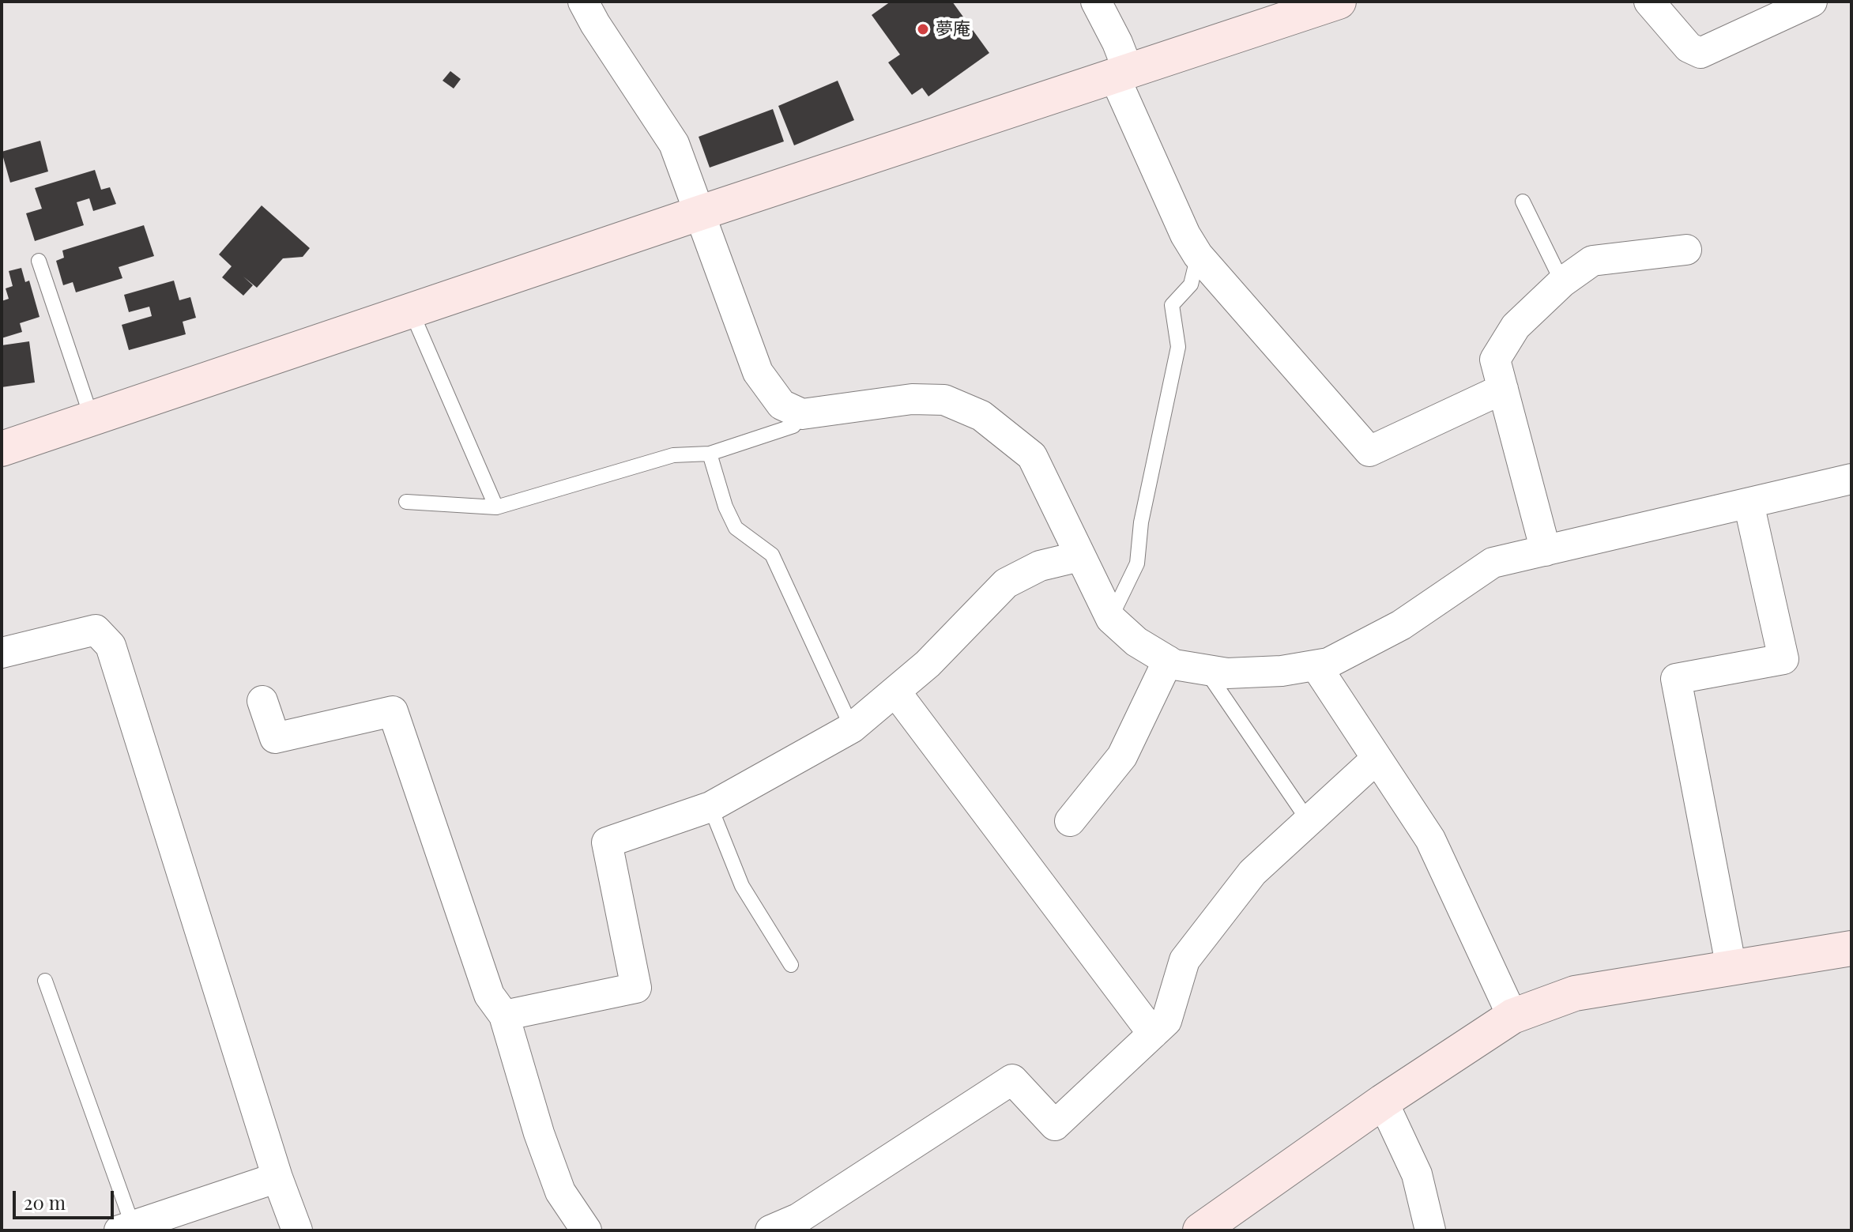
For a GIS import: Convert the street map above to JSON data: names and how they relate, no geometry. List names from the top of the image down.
{
  "places": ["夢庵"],
  "scale_bar": "20 m"
}
